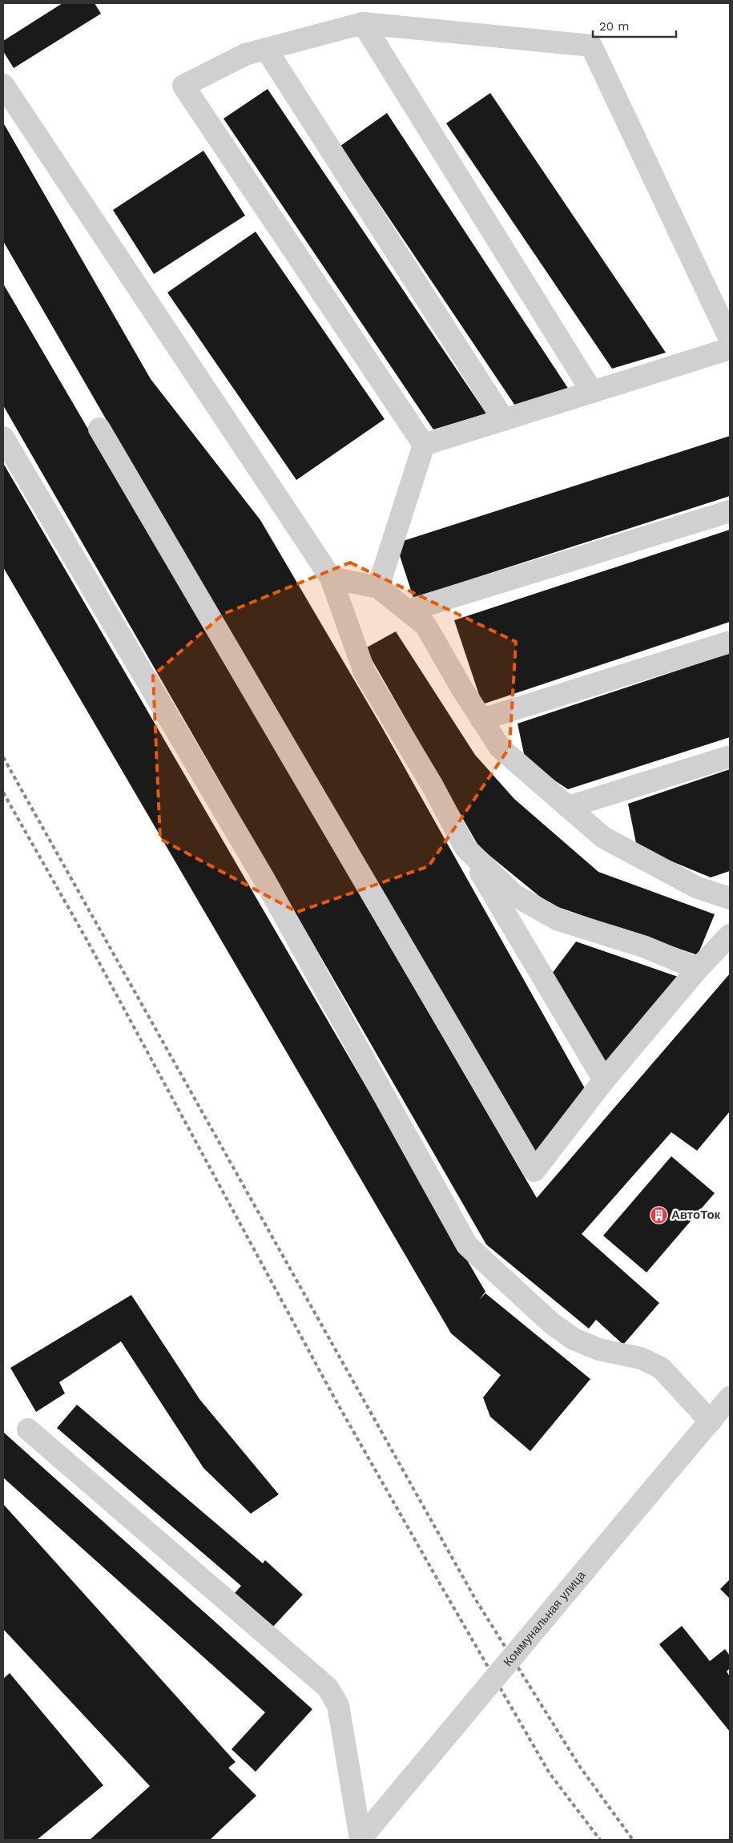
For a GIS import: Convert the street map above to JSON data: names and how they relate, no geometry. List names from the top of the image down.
{
  "streets": {
    "street": ["Коммунальная улица"]
  },
  "places": {
    "building": ["АвтоТок"]
  },
  "scale_bar": "20 m"
}
